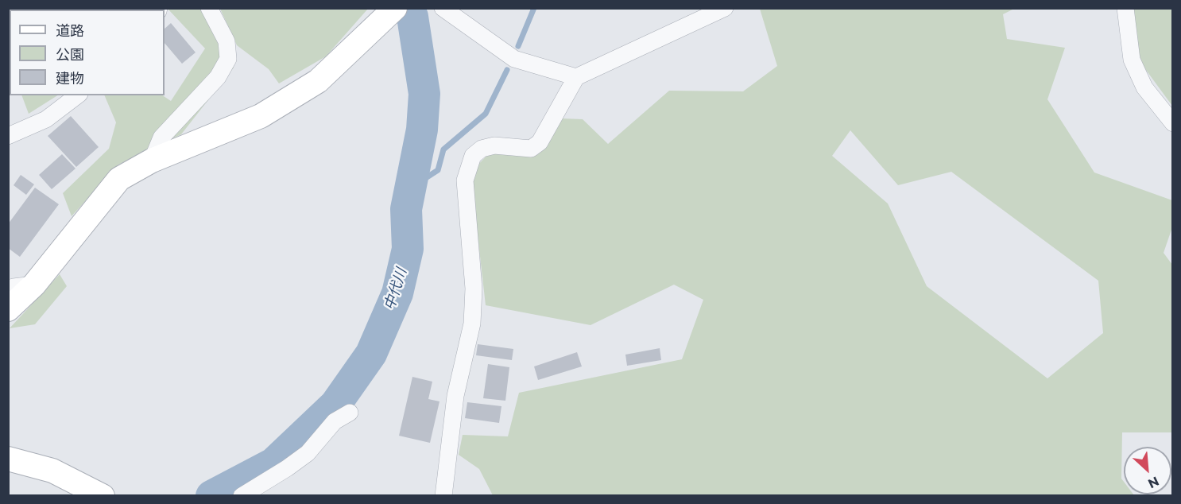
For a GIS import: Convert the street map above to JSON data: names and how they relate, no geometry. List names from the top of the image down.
{
  "water": ["中代川"],
  "legend": ["道路", "公園", "建物"],
  "north": "bottom right"
}
